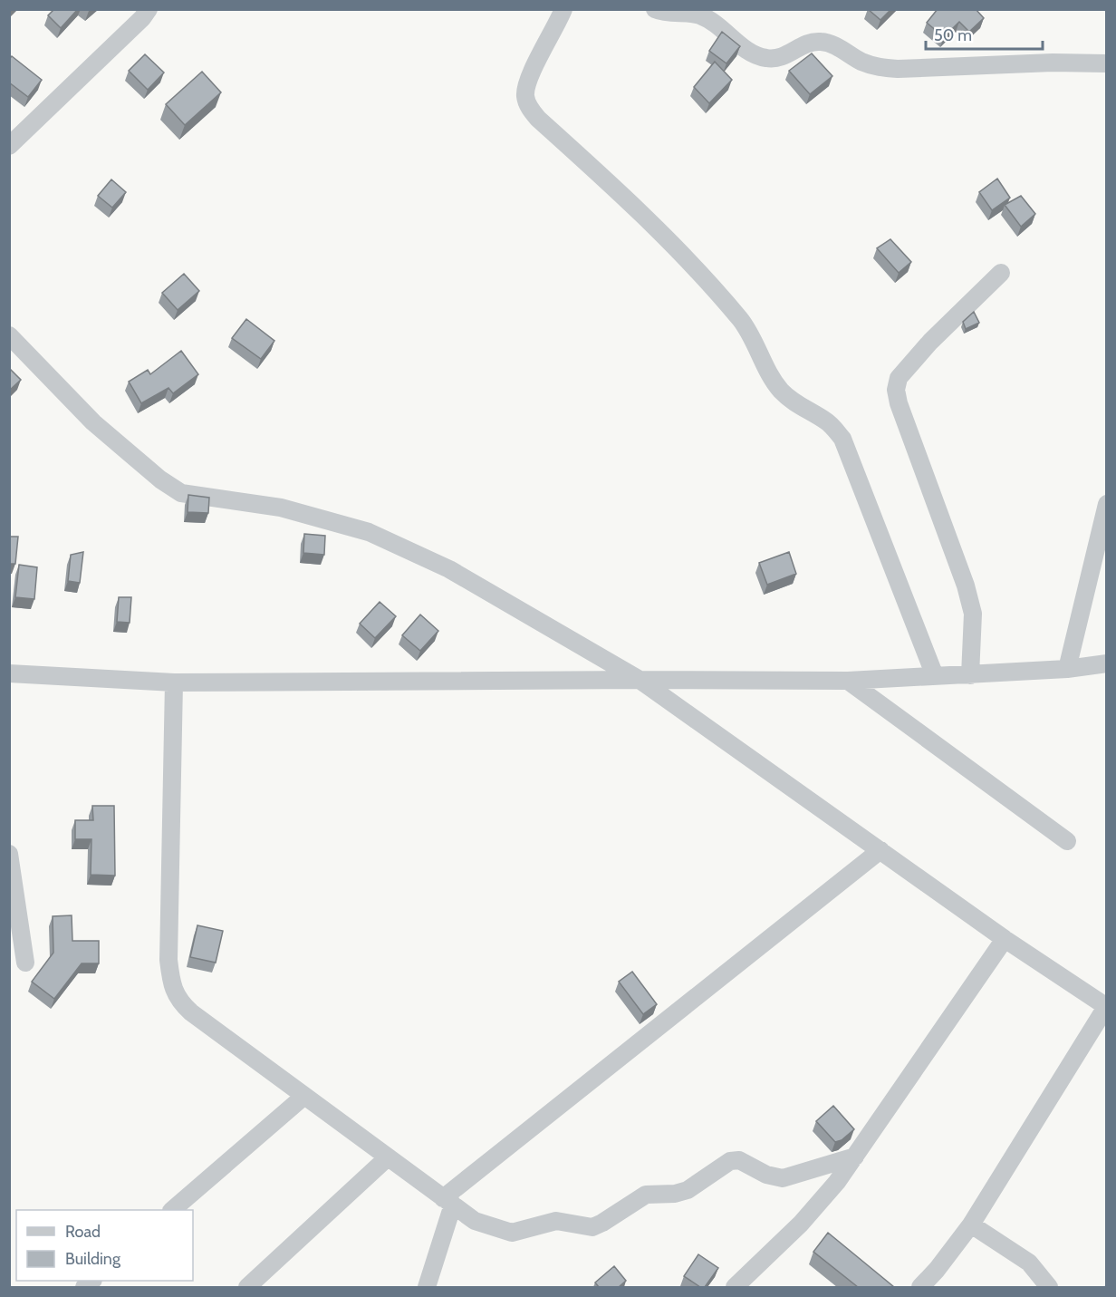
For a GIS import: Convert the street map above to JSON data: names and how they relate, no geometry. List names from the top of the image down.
{
  "legend": ["Road", "Building"],
  "scale_bar": "50 m"
}
